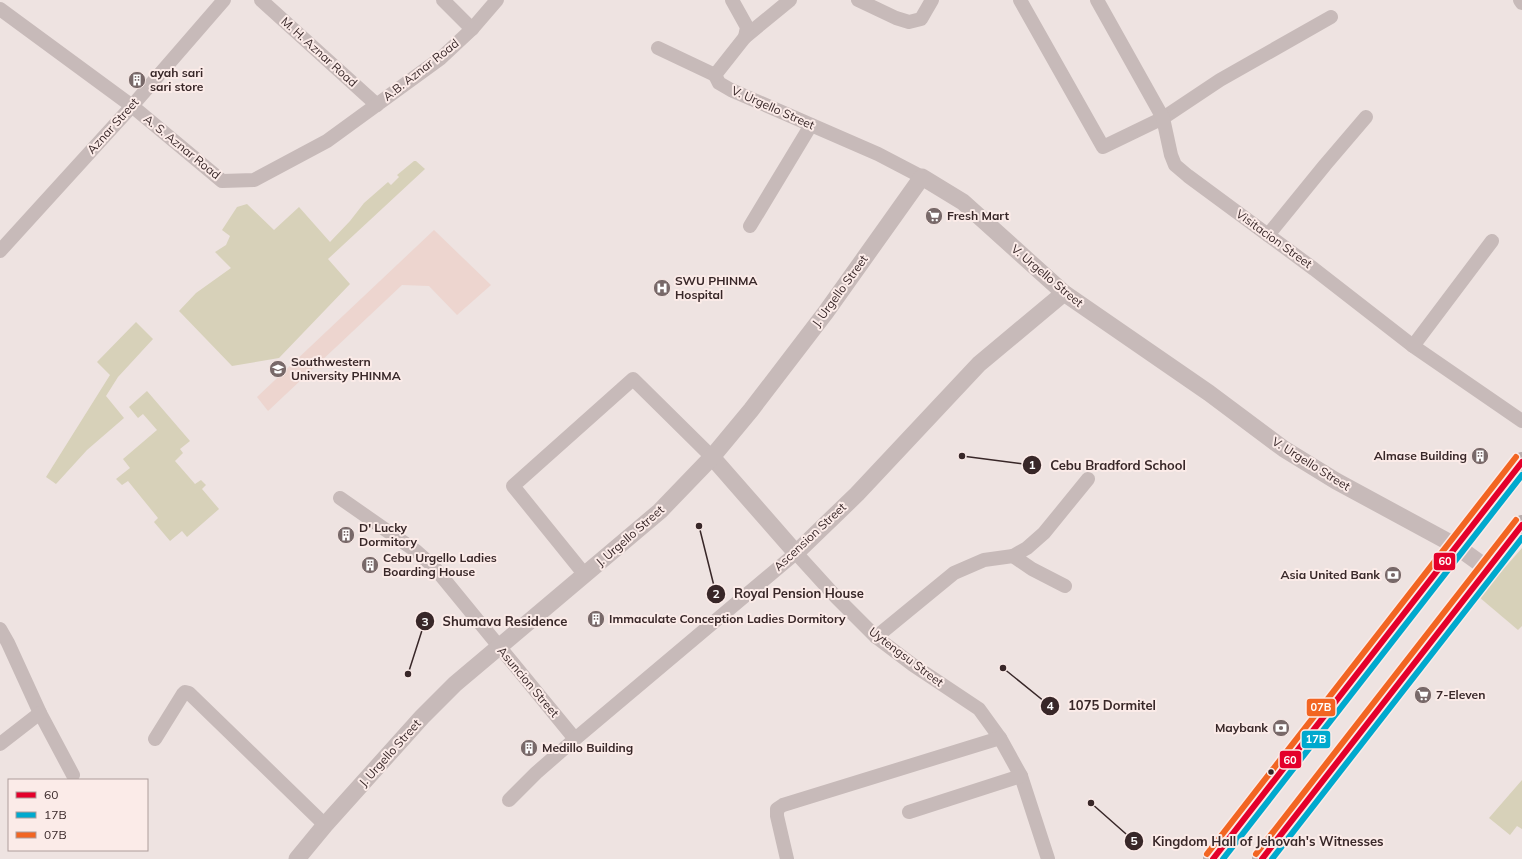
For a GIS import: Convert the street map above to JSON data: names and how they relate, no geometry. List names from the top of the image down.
{
  "streets": {
    "street": [
      "M. H. Aznar Road",
      "A.B. Aznar Road",
      "V. Urgello Street",
      "Aznar Street",
      "A. S. Aznar Road",
      "Visitacion Street",
      "J. Urgello Street",
      "Ascension Street",
      "Uytengsu Street",
      "Asuncion Street"
    ]
  },
  "crossings": [
    ["M. H. Aznar Road", "A.B. Aznar Road"],
    ["M. H. Aznar Road", "A. S. Aznar Road"],
    ["A.B. Aznar Road", "A. S. Aznar Road"],
    ["V. Urgello Street", "J. Urgello Street"],
    ["V. Urgello Street", "Ascension Street"],
    ["Aznar Street", "A. S. Aznar Road"],
    ["J. Urgello Street", "Uytengsu Street"],
    ["J. Urgello Street", "Asuncion Street"],
    ["Ascension Street", "Uytengsu Street"],
    ["Ascension Street", "Asuncion Street"]
  ],
  "places": {
    "building": [
      "ayah sari sari store",
      "Almase Building",
      "D' Lucky Dormitory",
      "Cebu Urgello Ladies Boarding House",
      "Immaculate Conception Ladies Dormitory",
      "Medillo Building"
    ],
    "supermarket": ["Fresh Mart", "7-Eleven"],
    "hospital": ["SWU PHINMA Hospital"],
    "school or university": ["Southwestern University PHINMA"],
    "other": [
      "Cebu Bradford School",
      "Royal Pension House",
      "1075 Dormitel",
      "Shumava Residence",
      "Kingdom Hall of Jehovah's Witnesses"
    ],
    "bank": ["Asia United Bank", "Maybank"]
  },
  "lines": ["transit line 07B", "transit line 60", "transit line 17B"],
  "legend": ["60", "17B", "07B"]
}
